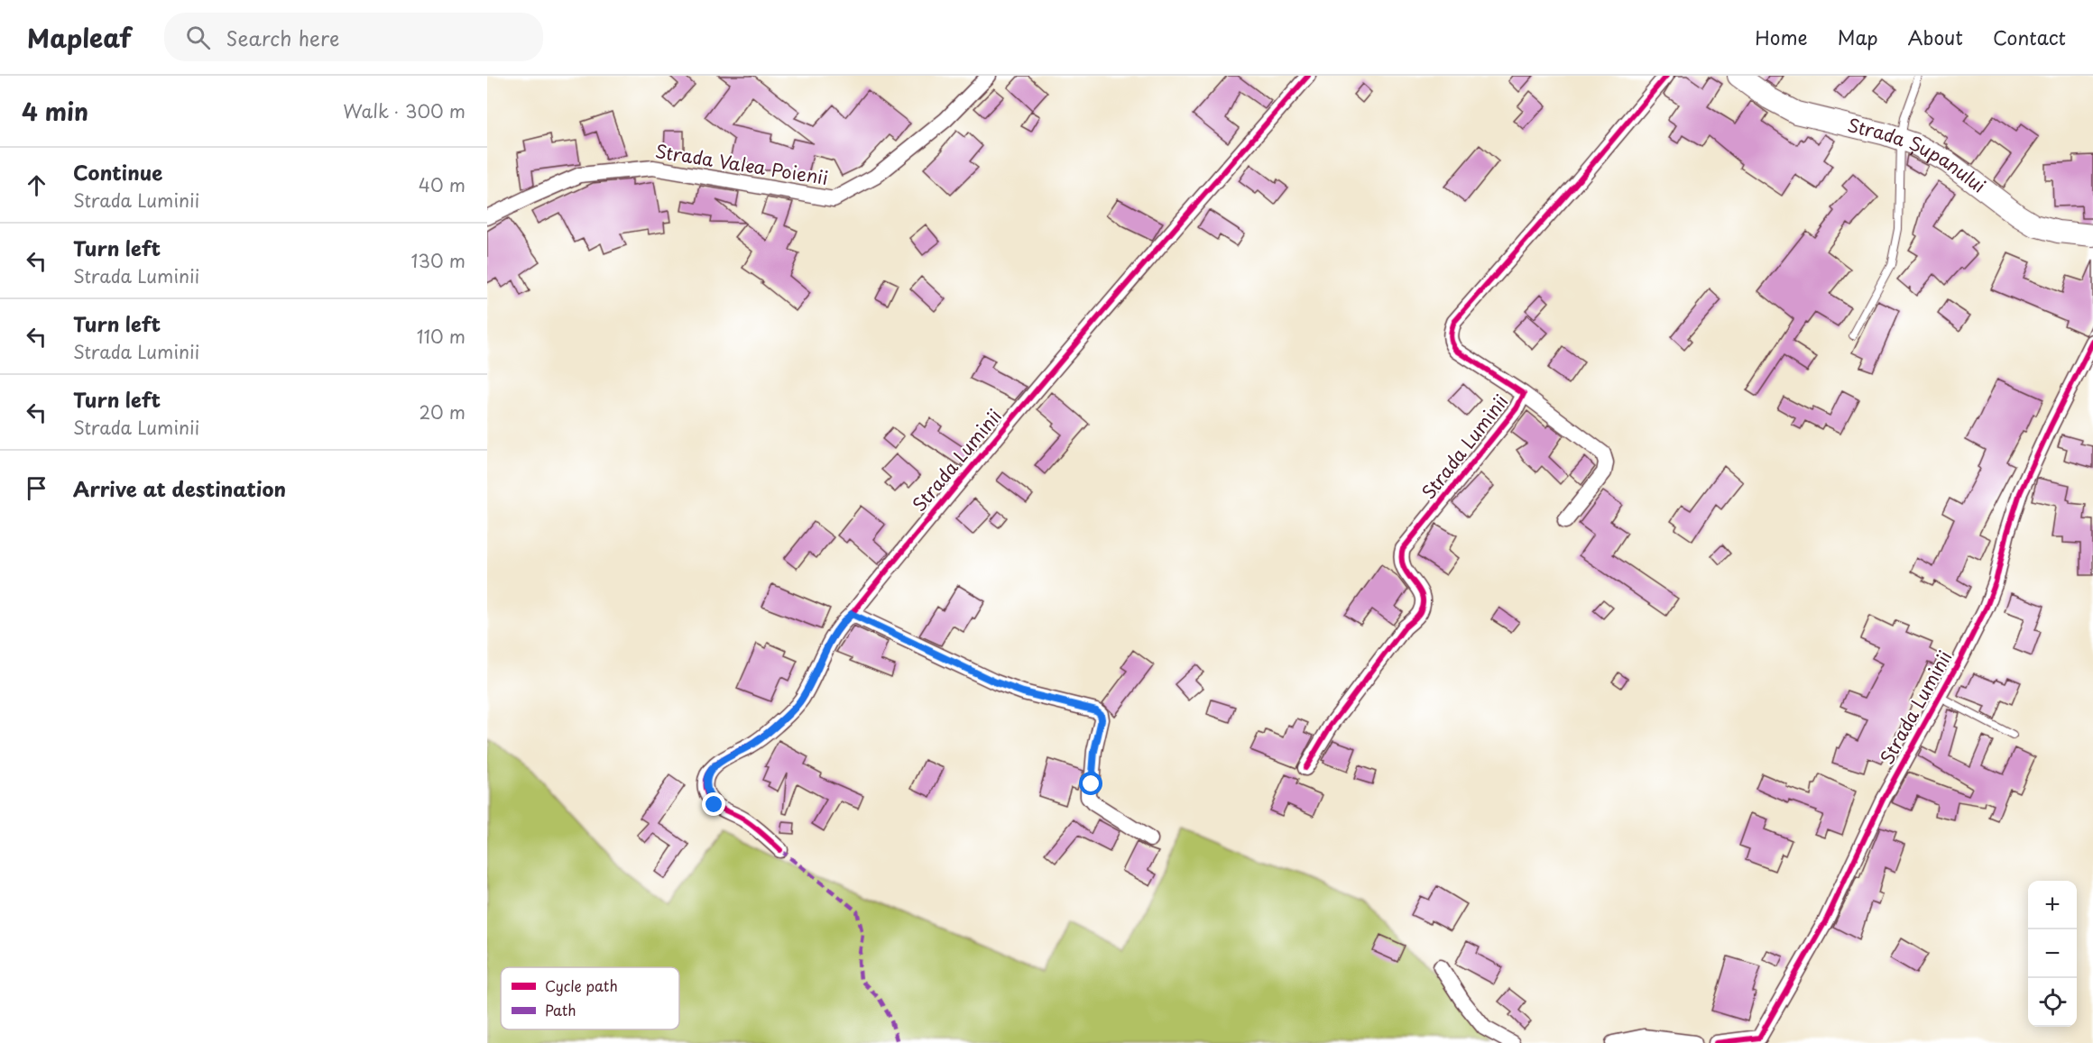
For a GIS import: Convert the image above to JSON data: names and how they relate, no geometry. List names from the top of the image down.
{
  "streets": {
    "street": ["Strada Șupanului", "Strada Valea Poienii", "Strada Luminii"]
  },
  "legend": ["Cycle path", "Path"],
  "page": {
    "header": "Mapleaf",
    "search": "Search here",
    "nav": [
      "Home",
      "Map",
      "About",
      "Contact"
    ],
    "heading": ["4 min", "Walk · 300 m"],
    "list": [
      ["Continue", "Strada Luminii", "40 m"],
      ["Turn left", "Strada Luminii", "130 m"],
      ["Turn left", "Strada Luminii", "110 m"],
      ["Turn left", "Strada Luminii", "20 m"],
      "Arrive at destination"
    ],
    "map_buttons": ["+", "−"]
  }
}
